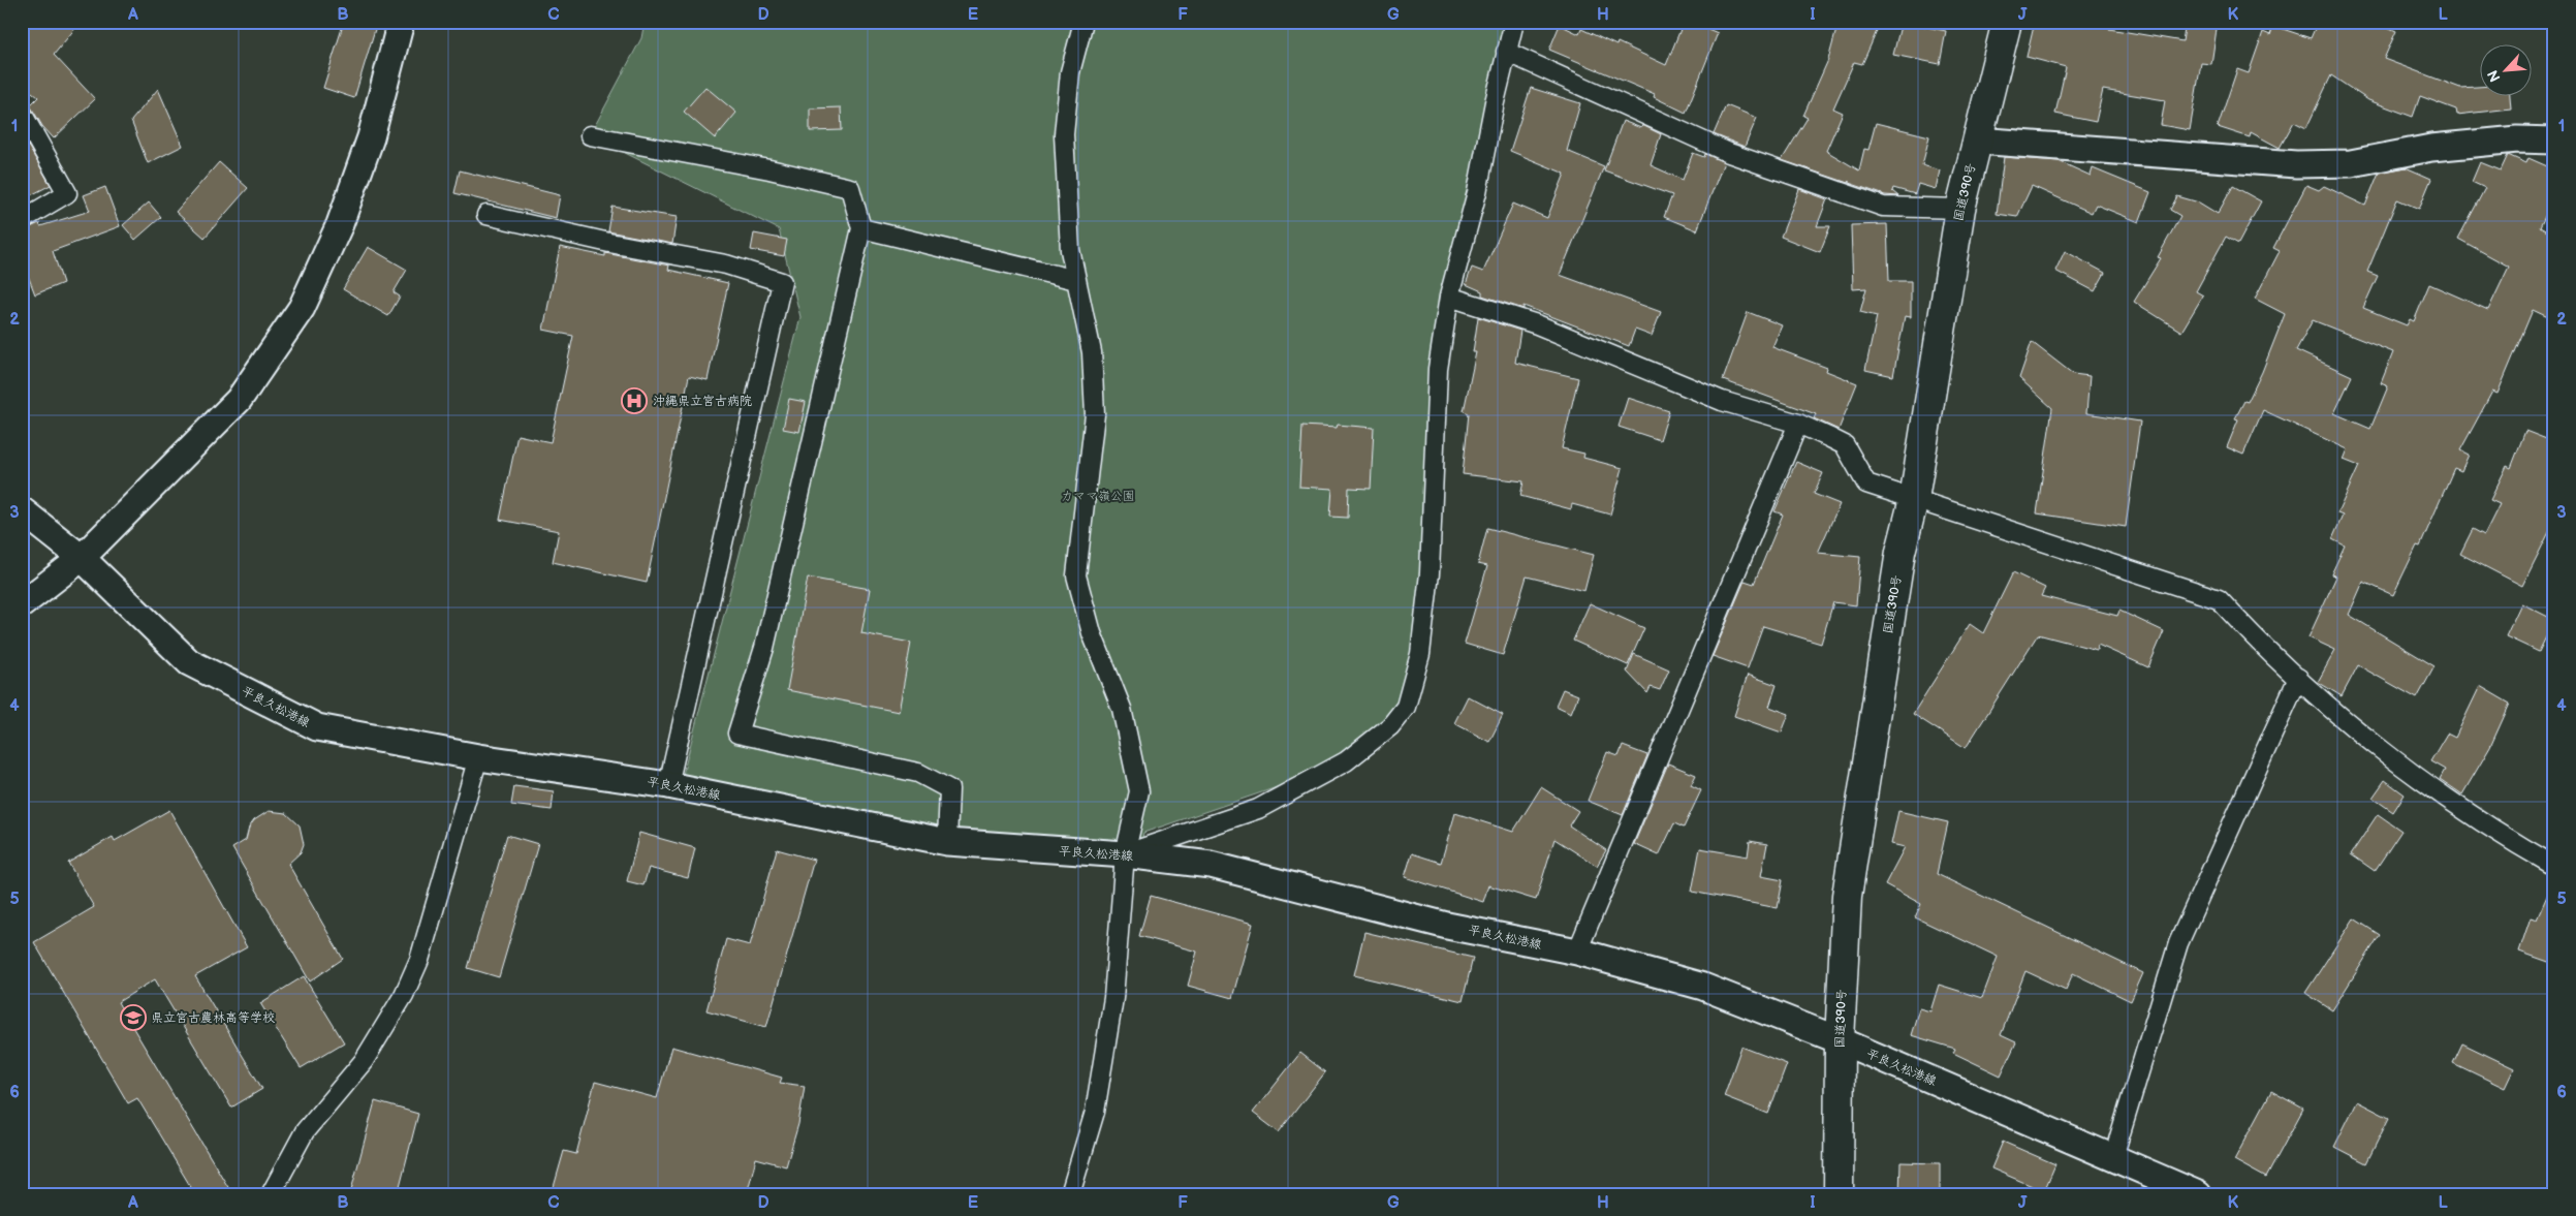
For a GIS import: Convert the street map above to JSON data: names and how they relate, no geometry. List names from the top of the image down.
{
  "streets": {
    "highway": ["国道390号"],
    "main road": ["平良久松港線"]
  },
  "crossings": [
    ["国道390号", "平良久松港線"]
  ],
  "parks": ["カママ嶺公園"],
  "places": {
    "hospital": ["沖縄県立宮古病院"],
    "school or university": ["県立宮古農林高等学校"]
  },
  "north": "bottom left",
  "grid": {
    "columns": [
      "A",
      "B",
      "C",
      "D",
      "E",
      "F",
      "G",
      "H",
      "I",
      "J",
      "K",
      "L"
    ],
    "rows": [
      "1",
      "2",
      "3",
      "4",
      "5",
      "6"
    ]
  }
}
